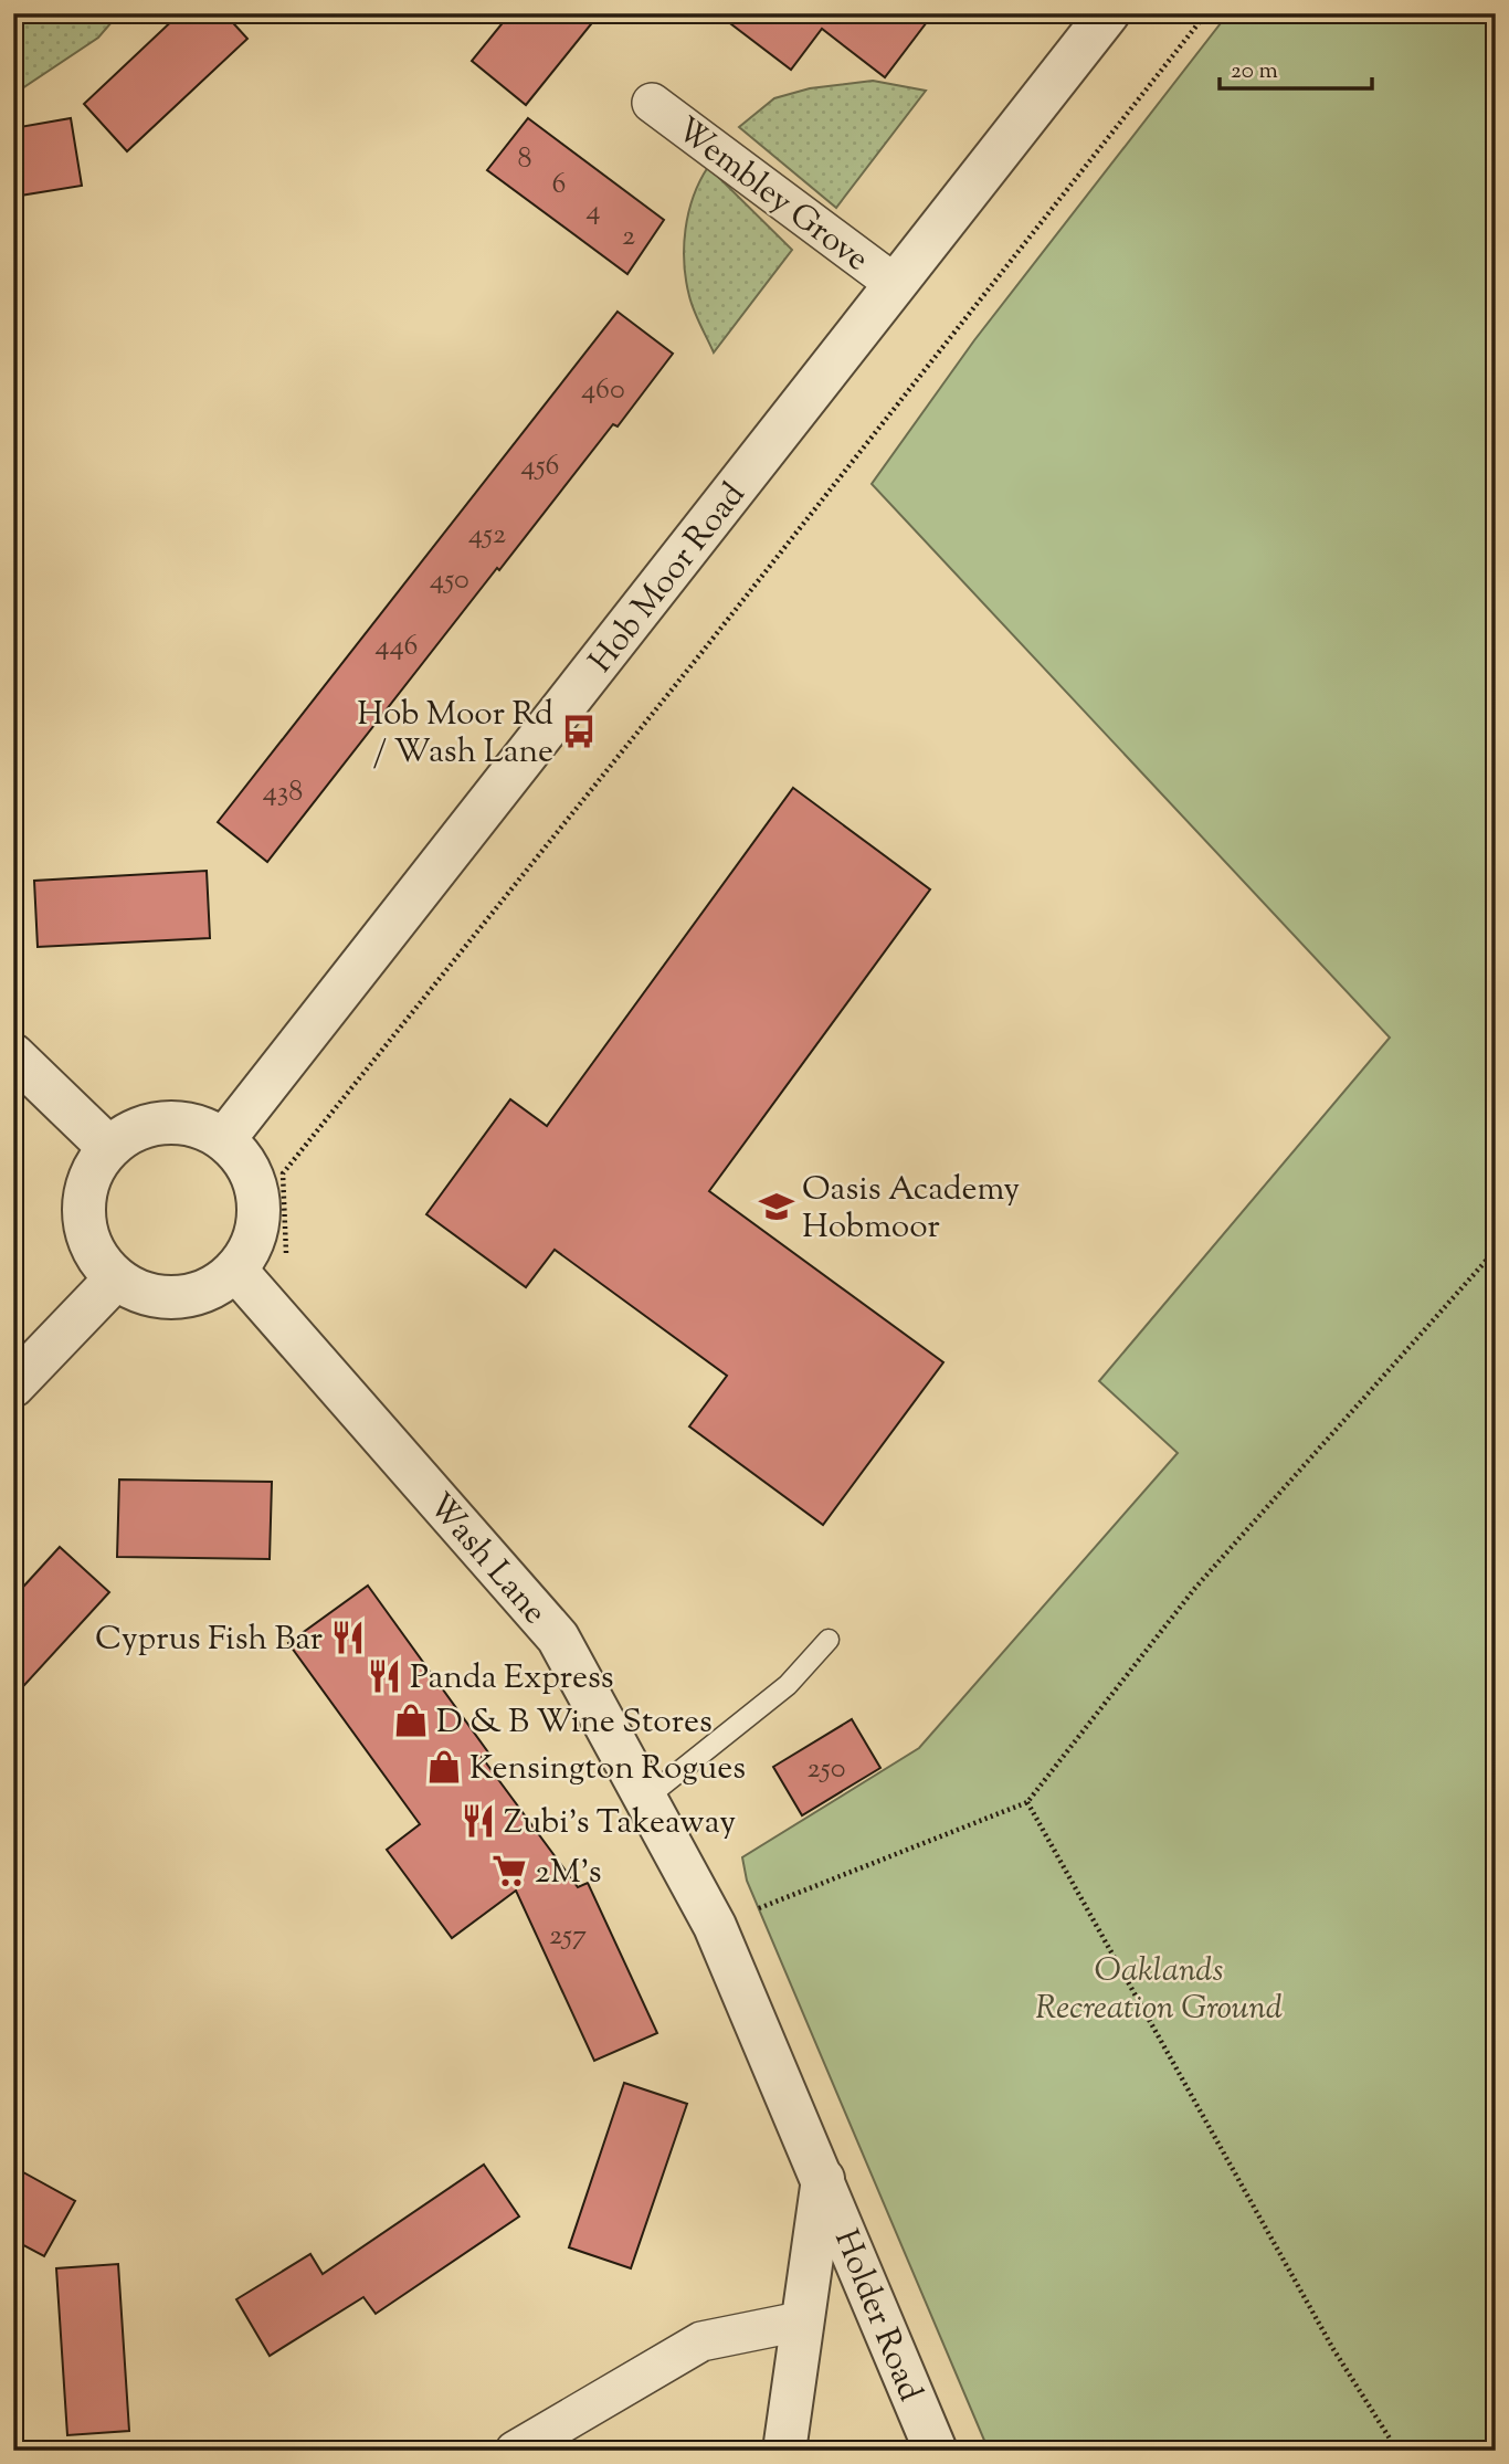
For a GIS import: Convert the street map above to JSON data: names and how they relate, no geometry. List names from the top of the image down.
{
  "streets": {
    "street": [
      "Wembley Grove",
      "Hob Moor Road",
      "Wash Lane",
      "Holder Road"
    ]
  },
  "crossings": [
    ["Wembley Grove", "Hob Moor Road"],
    ["Hob Moor Road", "Wash Lane"],
    ["Wash Lane", "Holder Road"]
  ],
  "parks": ["Oaklands Recreation Ground"],
  "places": {
    "bus stop": ["Hob Moor Rd / Wash Lane"],
    "school or university": ["Oasis Academy Hobmoor"],
    "restaurant": ["Cyprus Fish Bar", "Panda Express", "Zubi's Takeaway"],
    "shop": ["D & B Wine Stores", "Kensington Rogues"],
    "supermarket": ["2M's"]
  },
  "house_numbers": [
    "8",
    "6",
    "4",
    "2",
    "460",
    "456",
    "452",
    "450",
    "446",
    "438",
    "250",
    "257"
  ],
  "scale_bar": "20 m"
}
